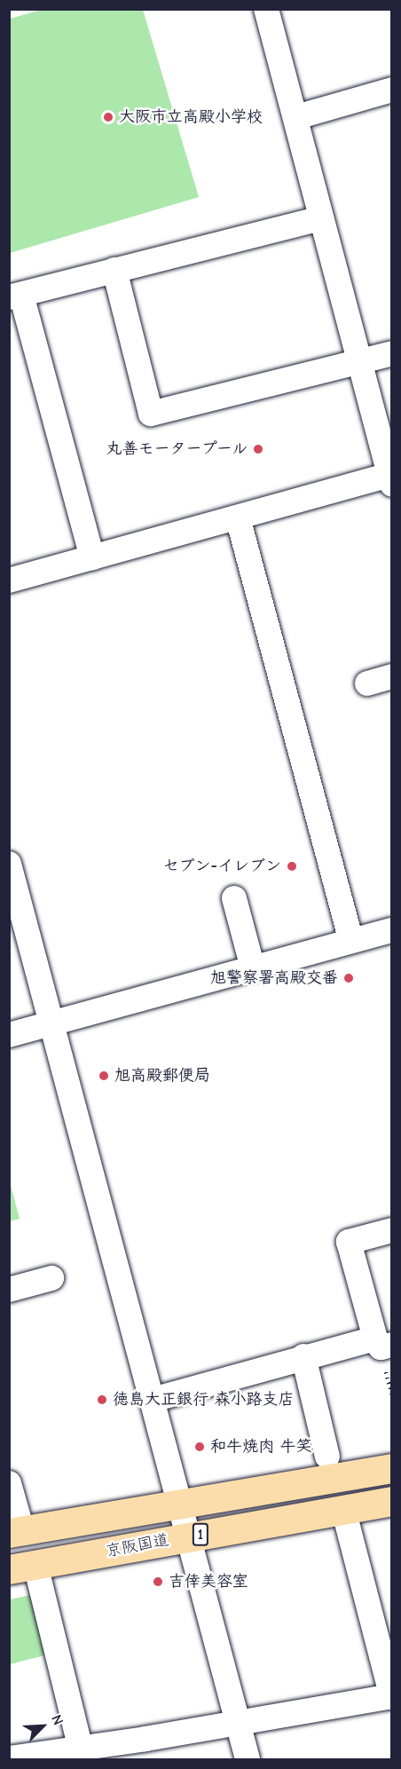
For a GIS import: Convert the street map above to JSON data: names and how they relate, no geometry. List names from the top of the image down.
{
  "streets": {
    "highway": ["1", "京阪国道"]
  },
  "places": [
    "大阪市立高殿小学校",
    "丸善モータープール",
    "セブン-イレブン",
    "旭警察署高殿交番",
    "旭高殿郵便局",
    "徳島大正銀行 森小路支店",
    "和牛焼肉 牛笑",
    "吉倖美容室"
  ],
  "north": "top right"
}
